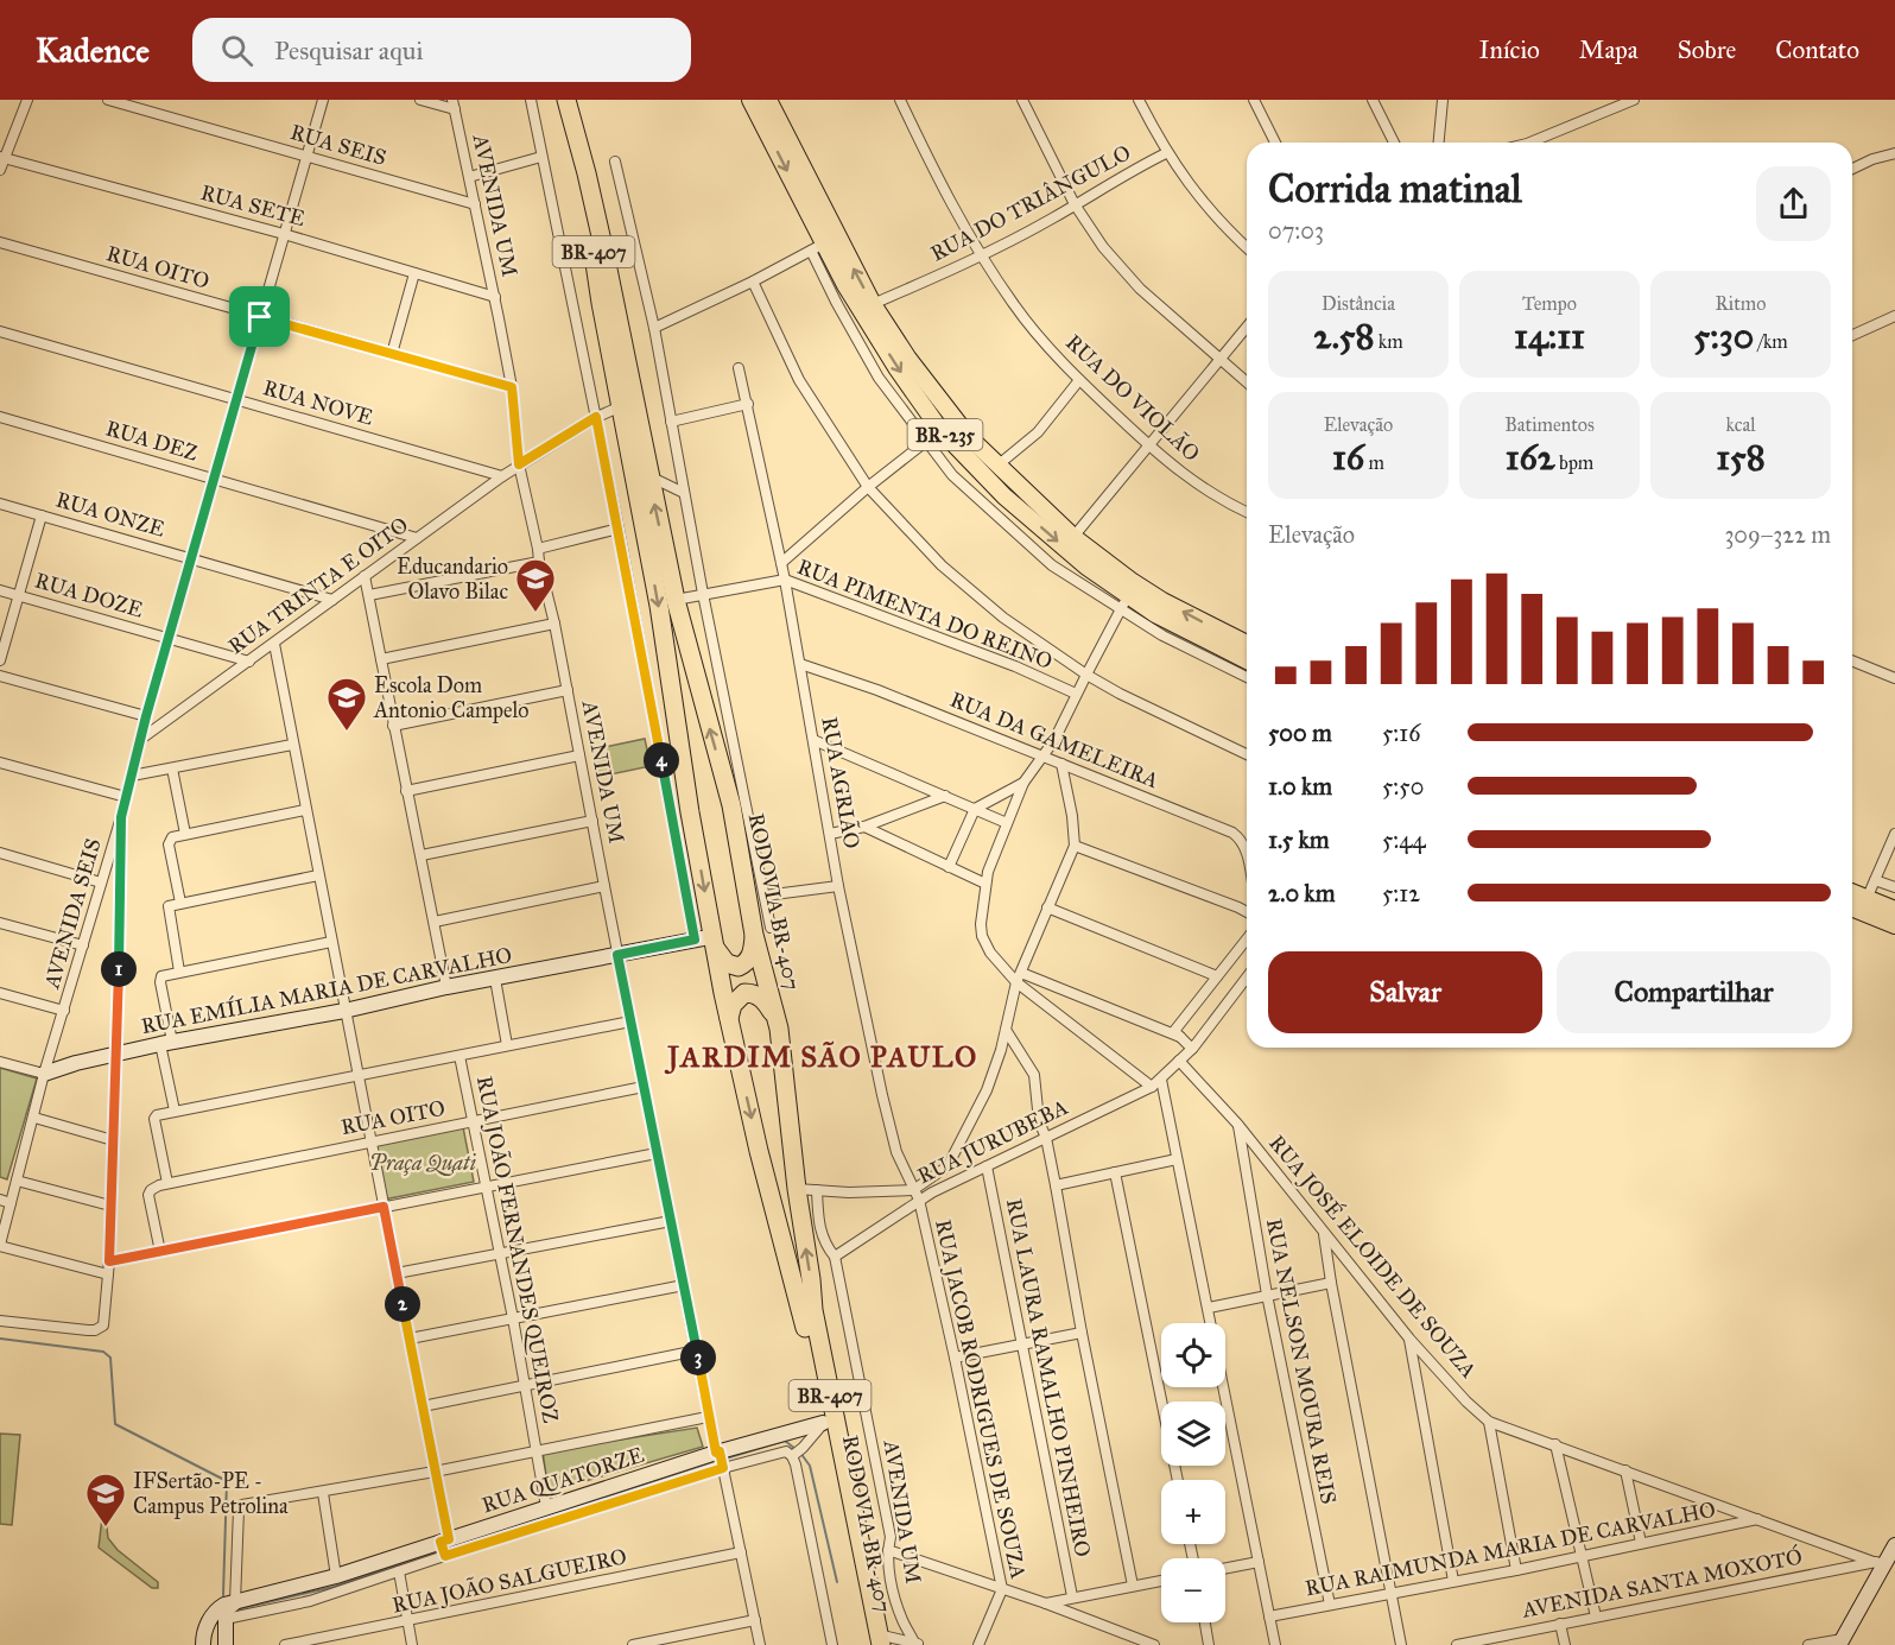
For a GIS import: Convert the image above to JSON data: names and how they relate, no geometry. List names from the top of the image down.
{
  "streets": {
    "highway": ["BR-407", "RODOVIA BR-407"],
    "main road": ["BR-235"],
    "street": [
      "RUA SEIS",
      "RUA DO TRIÂNGULO",
      "RUA SETE",
      "AVENIDA UM",
      "RUA OITO",
      "RUA DO VIOLÃO",
      "RUA NOVE",
      "RUA DEZ",
      "RUA ONZE",
      "RUA TRINTA E OITO",
      "RUA DOZE",
      "RUA PIMENTA DO REINO",
      "RUA DA GAMELEIRA",
      "RUA AGRIÃO",
      "AVENIDA SEIS",
      "RUA EMÍLIA MARIA DE CARVALHO",
      "RUA JURUBEBA",
      "RUA JOÃO FERNANDES QUEIROZ",
      "RUA JOSÉ ELOIDE DE SOUZA",
      "RUA NELSON MOURA REIS",
      "RUA LAURA RAMALHO PINHEIRO",
      "RUA JACOB RODRIGUES DE SOUZA",
      "RUA QUATORZE",
      "RUA RAIMUNDA MARIA DE CARVALHO",
      "RUA JOÃO SALGUEIRO",
      "AVENIDA SANTA MOXOTÓ"
    ]
  },
  "crossings": [
    ["RUA SEIS", "AVENIDA UM"],
    ["RUA SEIS", "AVENIDA SEIS"],
    ["RUA DO TRIÂNGULO", "RUA DO VIOLÃO"],
    ["RUA DO TRIÂNGULO", "BR-235"],
    ["RUA SETE", "AVENIDA UM"],
    ["RUA SETE", "AVENIDA SEIS"],
    ["AVENIDA UM", "RUA OITO"],
    ["AVENIDA UM", "RUA TRINTA E OITO"],
    ["AVENIDA UM", "RUA EMÍLIA MARIA DE CARVALHO"],
    ["AVENIDA UM", "RUA JURUBEBA"],
    ["AVENIDA UM", "RUA QUATORZE"],
    ["AVENIDA UM", "RUA JOÃO SALGUEIRO"],
    ["BR-407", "RUA TRINTA E OITO"],
    ["BR-407", "RODOVIA BR-407"],
    ["RUA OITO", "AVENIDA SEIS"],
    ["RUA OITO", "RUA JOÃO FERNANDES QUEIROZ"],
    ["RUA NOVE", "RUA TRINTA E OITO"],
    ["RUA NOVE", "AVENIDA SEIS"],
    ["RUA DEZ", "RUA TRINTA E OITO"],
    ["RUA DEZ", "AVENIDA SEIS"],
    ["RUA ONZE", "RUA TRINTA E OITO"],
    ["RUA ONZE", "AVENIDA SEIS"],
    ["RUA TRINTA E OITO", "RUA DOZE"],
    ["RUA TRINTA E OITO", "RODOVIA BR-407"],
    ["RUA TRINTA E OITO", "AVENIDA SEIS"],
    ["RUA DOZE", "AVENIDA SEIS"],
    ["RUA PIMENTA DO REINO", "RUA AGRIÃO"],
    ["RUA PIMENTA DO REINO", "RODOVIA BR-407"],
    ["RUA DA GAMELEIRA", "RUA AGRIÃO"],
    ["RUA AGRIÃO", "RUA JURUBEBA"],
    ["RUA AGRIÃO", "RUA JACOB RODRIGUES DE SOUZA"],
    ["RODOVIA BR-407", "RUA EMÍLIA MARIA DE CARVALHO"],
    ["RODOVIA BR-407", "RUA QUATORZE"],
    ["AVENIDA SEIS", "RUA EMÍLIA MARIA DE CARVALHO"],
    ["RUA JURUBEBA", "RUA JOSÉ ELOIDE DE SOUZA"],
    ["RUA JURUBEBA", "RUA LAURA RAMALHO PINHEIRO"],
    ["RUA JURUBEBA", "RUA JACOB RODRIGUES DE SOUZA"],
    ["RUA JOÃO FERNANDES QUEIROZ", "RUA QUATORZE"],
    ["RUA JOSÉ ELOIDE DE SOUZA", "RUA NELSON MOURA REIS"],
    ["RUA JOSÉ ELOIDE DE SOUZA", "RUA RAIMUNDA MARIA DE CARVALHO"],
    ["RUA JOSÉ ELOIDE DE SOUZA", "AVENIDA SANTA MOXOTÓ"],
    ["RUA NELSON MOURA REIS", "RUA RAIMUNDA MARIA DE CARVALHO"]
  ],
  "districts": ["JARDIM SÃO PAULO"],
  "parks": ["Praça Quati"],
  "places": {
    "school or university": ["Educandario Olavo Bilac", "Escola Dom Antonio Campelo", "IFSertão-PE - Campus Petrolina"]
  },
  "page": {
    "header": "Kadence",
    "search": "Pesquisar aqui",
    "nav": [
      "Início",
      "Mapa",
      "Sobre",
      "Contato"
    ],
    "heading": ["Corrida matinal", "07:03"],
    "stats": [
      ["Distância", "2.58 km"],
      ["Tempo", "14:11"],
      ["Ritmo", "5:30 /km"],
      ["Elevação", "16 m"],
      ["Batimentos", "162 bpm"],
      ["kcal", "158"]
    ],
    "chart": ["Elevação", "309–322 m"],
    "list": [
      {
        "name": "500 m",
        "note": "5:16"
      },
      {
        "name": "1.0 km",
        "note": "5:50"
      },
      {
        "name": "1.5 km",
        "note": "5:44"
      },
      {
        "name": "2.0 km",
        "note": "5:12"
      }
    ],
    "pins": [
      "4",
      "1",
      "2",
      "3"
    ],
    "buttons": ["Salvar", "Compartilhar"],
    "map_buttons": ["+", "−"]
  }
}
